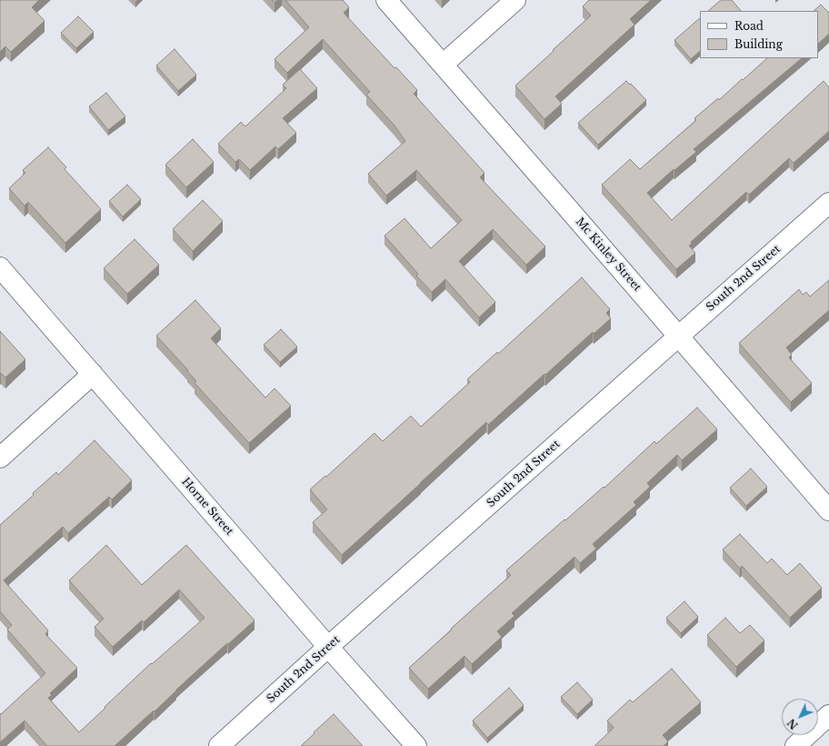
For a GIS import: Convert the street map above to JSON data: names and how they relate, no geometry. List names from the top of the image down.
{
  "streets": {
    "street": ["Mc Kinley Street", "South 2nd Street", "Horne Street"]
  },
  "crossings": [
    ["Mc Kinley Street", "South 2nd Street"],
    ["South 2nd Street", "Horne Street"]
  ],
  "legend": ["Road", "Building"],
  "north": "bottom left"
}
